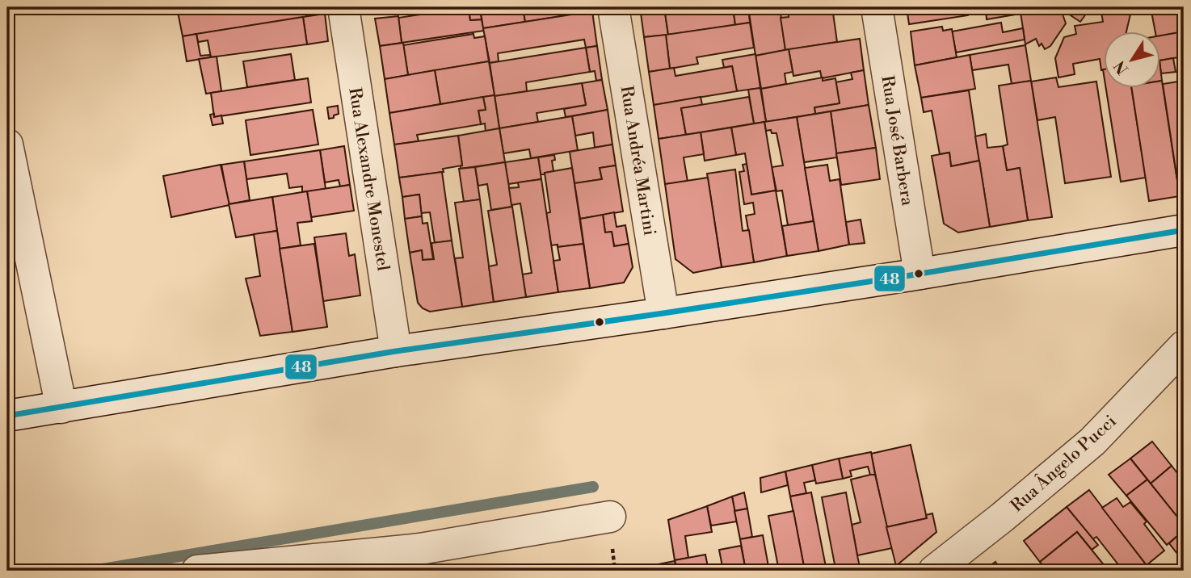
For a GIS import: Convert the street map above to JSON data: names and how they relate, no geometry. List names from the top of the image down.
{
  "streets": {
    "street": [
      "Rua José Barbera",
      "Rua Andréa Martini",
      "Rua Alexandre Monestel",
      "Rua Ângelo Pucci"
    ]
  },
  "lines": ["transit line 48"],
  "north": "bottom left"
}
